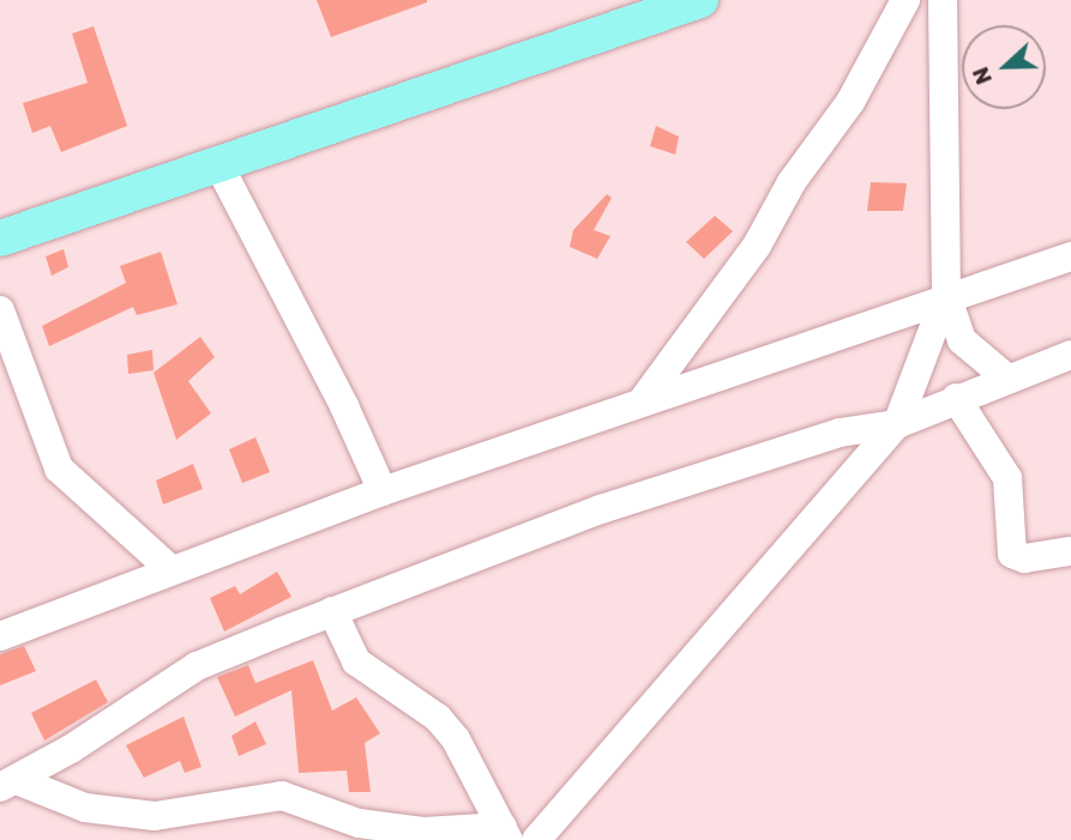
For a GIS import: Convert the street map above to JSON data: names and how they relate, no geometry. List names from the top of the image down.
{
  "north": "left"
}
